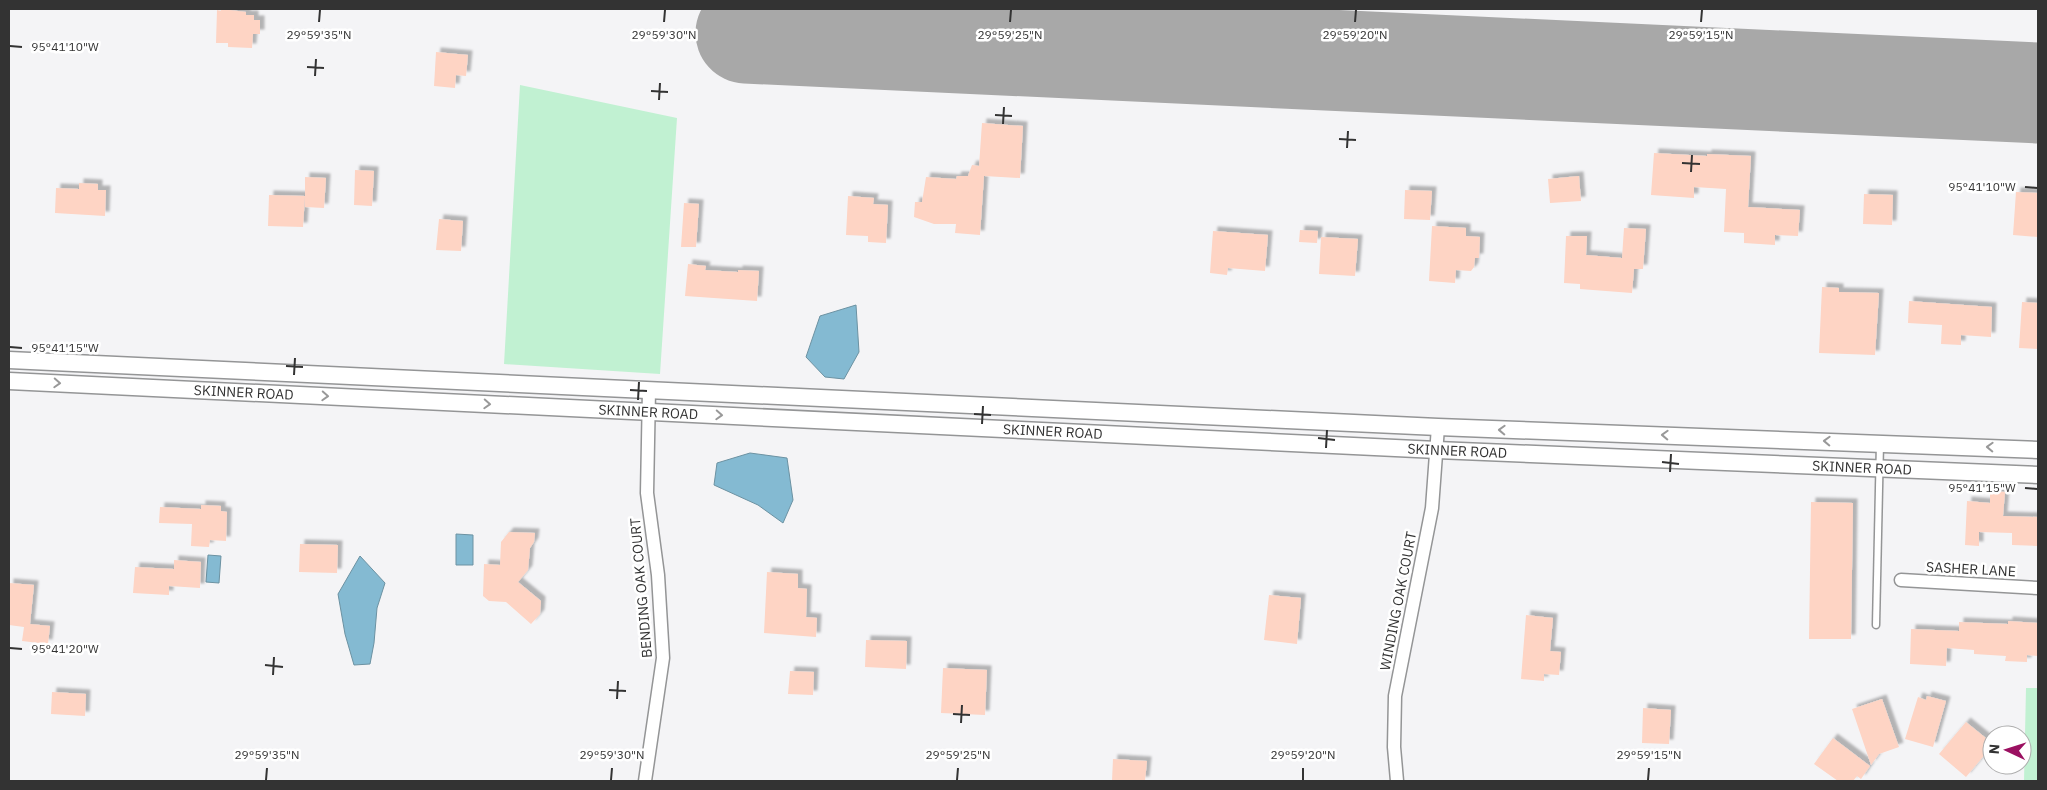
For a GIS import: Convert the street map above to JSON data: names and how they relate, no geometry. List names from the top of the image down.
{
  "streets": {
    "street": [
      "SKINNER ROAD",
      "SASHER LANE",
      "BENDING OAK COURT",
      "WINDING OAK COURT"
    ]
  },
  "crossings": [
    ["SKINNER ROAD", "BENDING OAK COURT"],
    ["SKINNER ROAD", "WINDING OAK COURT"]
  ],
  "north": "left",
  "coordinates": [
    "29°59'35\"N",
    "29°59'30\"N",
    "29°59'25\"N",
    "29°59'20\"N",
    "29°59'15\"N",
    "95°41'10\"W",
    "95°41'15\"W",
    "95°41'20\"W"
  ]
}
